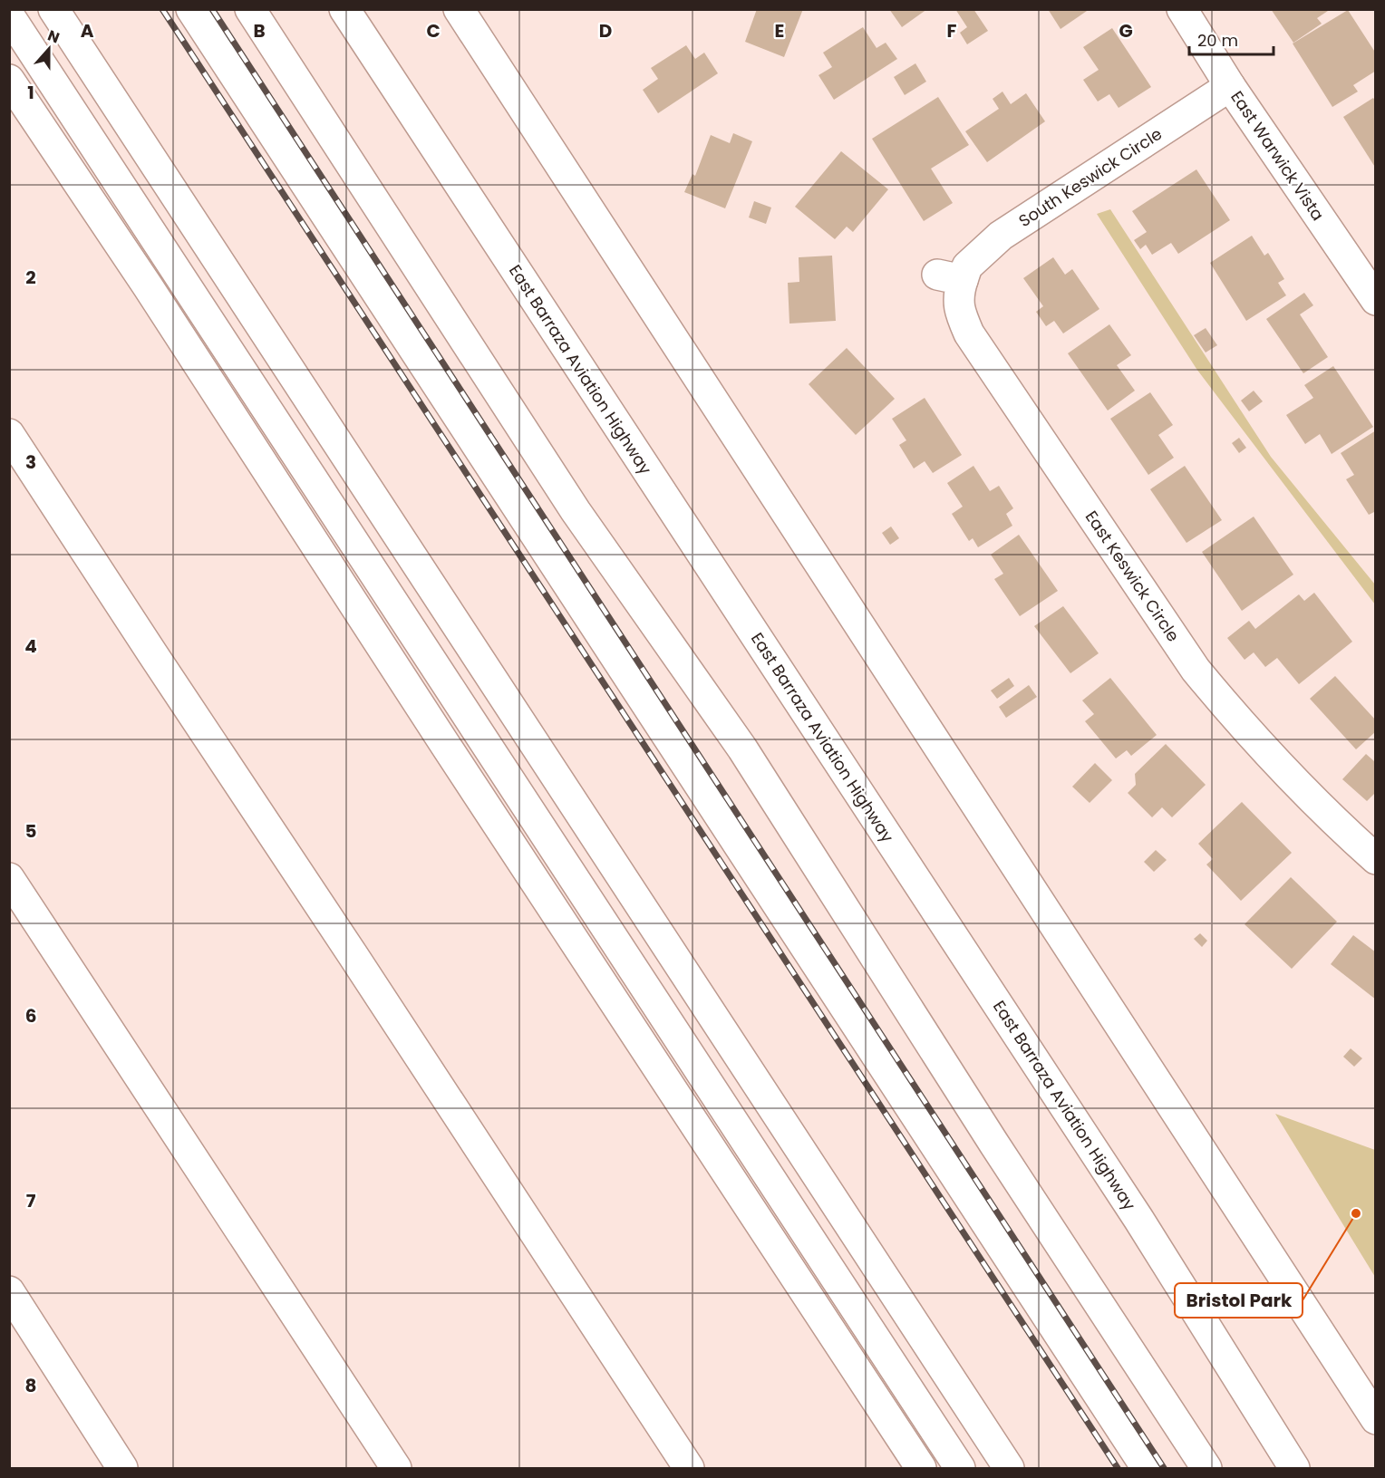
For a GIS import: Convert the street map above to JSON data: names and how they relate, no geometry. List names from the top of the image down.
{
  "streets": {
    "main road": [
      "East Warwick Vista",
      "South Keswick Circle",
      "East Barraza Aviation Highway",
      "East Keswick Circle"
    ]
  },
  "crossings": [
    ["East Warwick Vista", "South Keswick Circle"],
    ["South Keswick Circle", "East Keswick Circle"]
  ],
  "places": ["Bristol Park"],
  "scale_bar": "20 m",
  "north": "top",
  "grid": {
    "columns": [
      "A",
      "B",
      "C",
      "D",
      "E",
      "F",
      "G"
    ],
    "rows": [
      "1",
      "2",
      "3",
      "4",
      "5",
      "6",
      "7",
      "8"
    ]
  }
}
